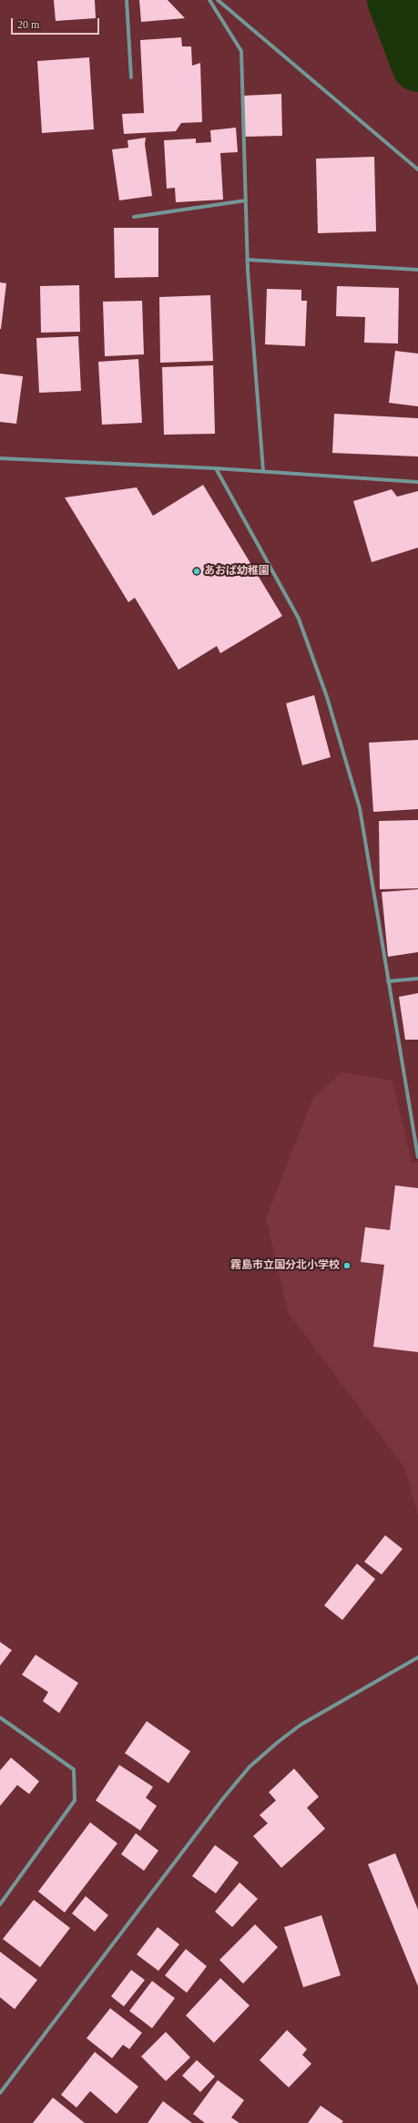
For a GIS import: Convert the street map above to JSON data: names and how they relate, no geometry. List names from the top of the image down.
{
  "places": ["あおば幼稚園", "霧島市立国分北小学校"],
  "scale_bar": "20 m"
}
